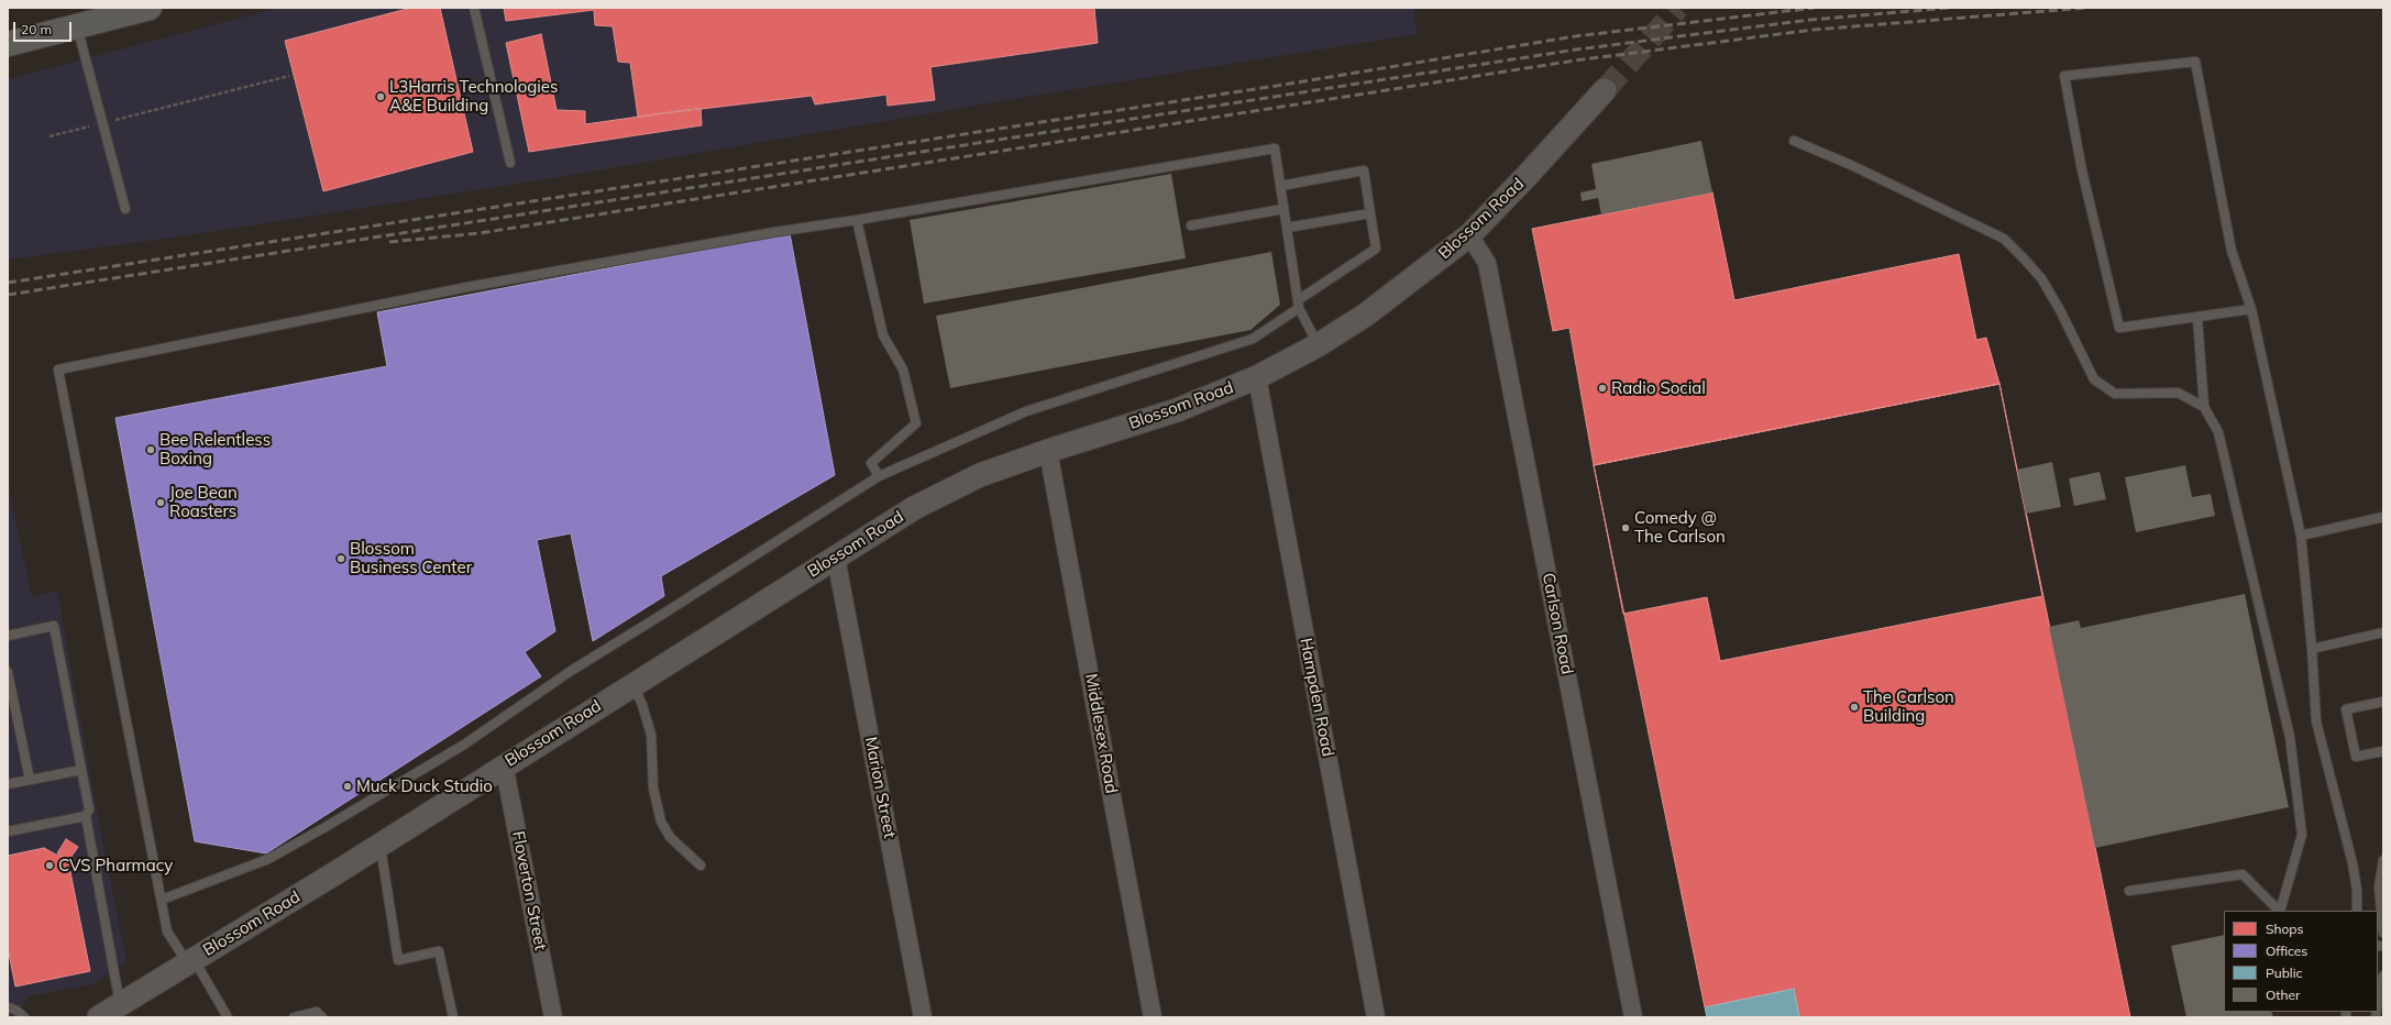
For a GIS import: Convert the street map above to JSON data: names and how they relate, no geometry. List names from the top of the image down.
{
  "streets": {
    "street": [
      "Blossom Road",
      "Carlson Road",
      "Hampden Road",
      "Middlesex Road",
      "Marion Street",
      "Floverton Street"
    ]
  },
  "crossings": [
    ["Blossom Road", "Carlson Road"],
    ["Blossom Road", "Hampden Road"],
    ["Blossom Road", "Middlesex Road"],
    ["Blossom Road", "Marion Street"],
    ["Blossom Road", "Floverton Street"]
  ],
  "places": [
    "L3Harris Technologies A&E Building",
    "Radio Social",
    "Bee Relentless Boxing",
    "Joe Bean Roasters",
    "Comedy @ The Carlson",
    "Blossom Business Center",
    "The Carlson Building",
    "Muck Duck Studio",
    "CVS Pharmacy"
  ],
  "legend": [
    "Shops",
    "Offices",
    "Public",
    "Other"
  ],
  "scale_bar": "20 m"
}
